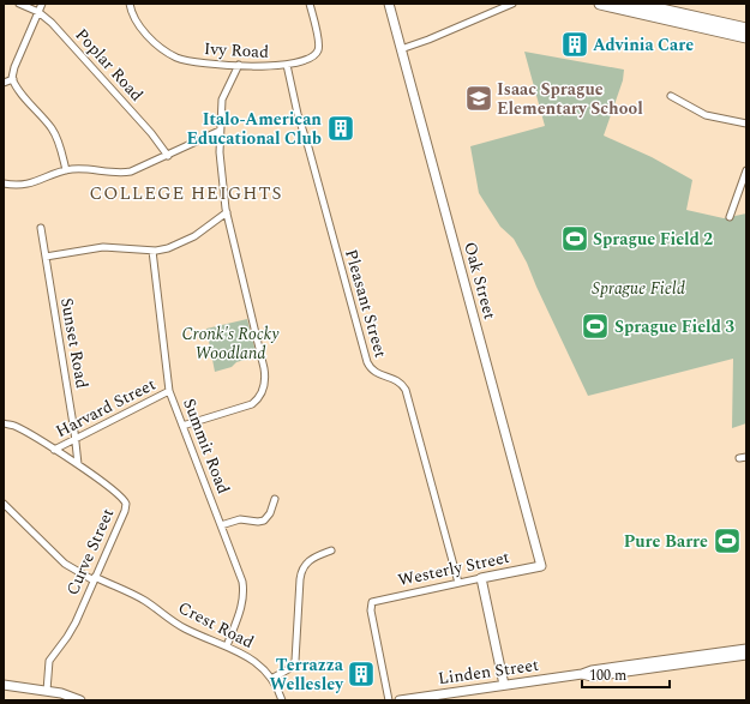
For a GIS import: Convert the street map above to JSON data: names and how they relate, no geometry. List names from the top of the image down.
{
  "streets": {
    "street": [
      "Ivy Road",
      "Poplar Road",
      "Oak Street",
      "Pleasant Street",
      "Sunset Road",
      "Harvard Street",
      "Summit Road",
      "Curve Street",
      "Westerly Street",
      "Crest Road",
      "Linden Street"
    ]
  },
  "crossings": [
    ["Ivy Road", "Pleasant Street"],
    ["Oak Street", "Westerly Street"],
    ["Pleasant Street", "Westerly Street"],
    ["Sunset Road", "Harvard Street"],
    ["Sunset Road", "Curve Street"],
    ["Harvard Street", "Summit Road"],
    ["Harvard Street", "Curve Street"],
    ["Summit Road", "Crest Road"],
    ["Curve Street", "Crest Road"]
  ],
  "districts": ["COLLEGE HEIGHTS"],
  "parks": ["Sprague Field", "Cronk's Rocky Woodland"],
  "places": {
    "building": ["Advinia Care", "Italo-American Educational Club", "Terrazza Wellesley"],
    "school or university": ["Isaac Sprague Elementary School"],
    "sports": ["Sprague Field 2", "Sprague Field 3", "Pure Barre"]
  },
  "scale_bar": "100 m"
}
